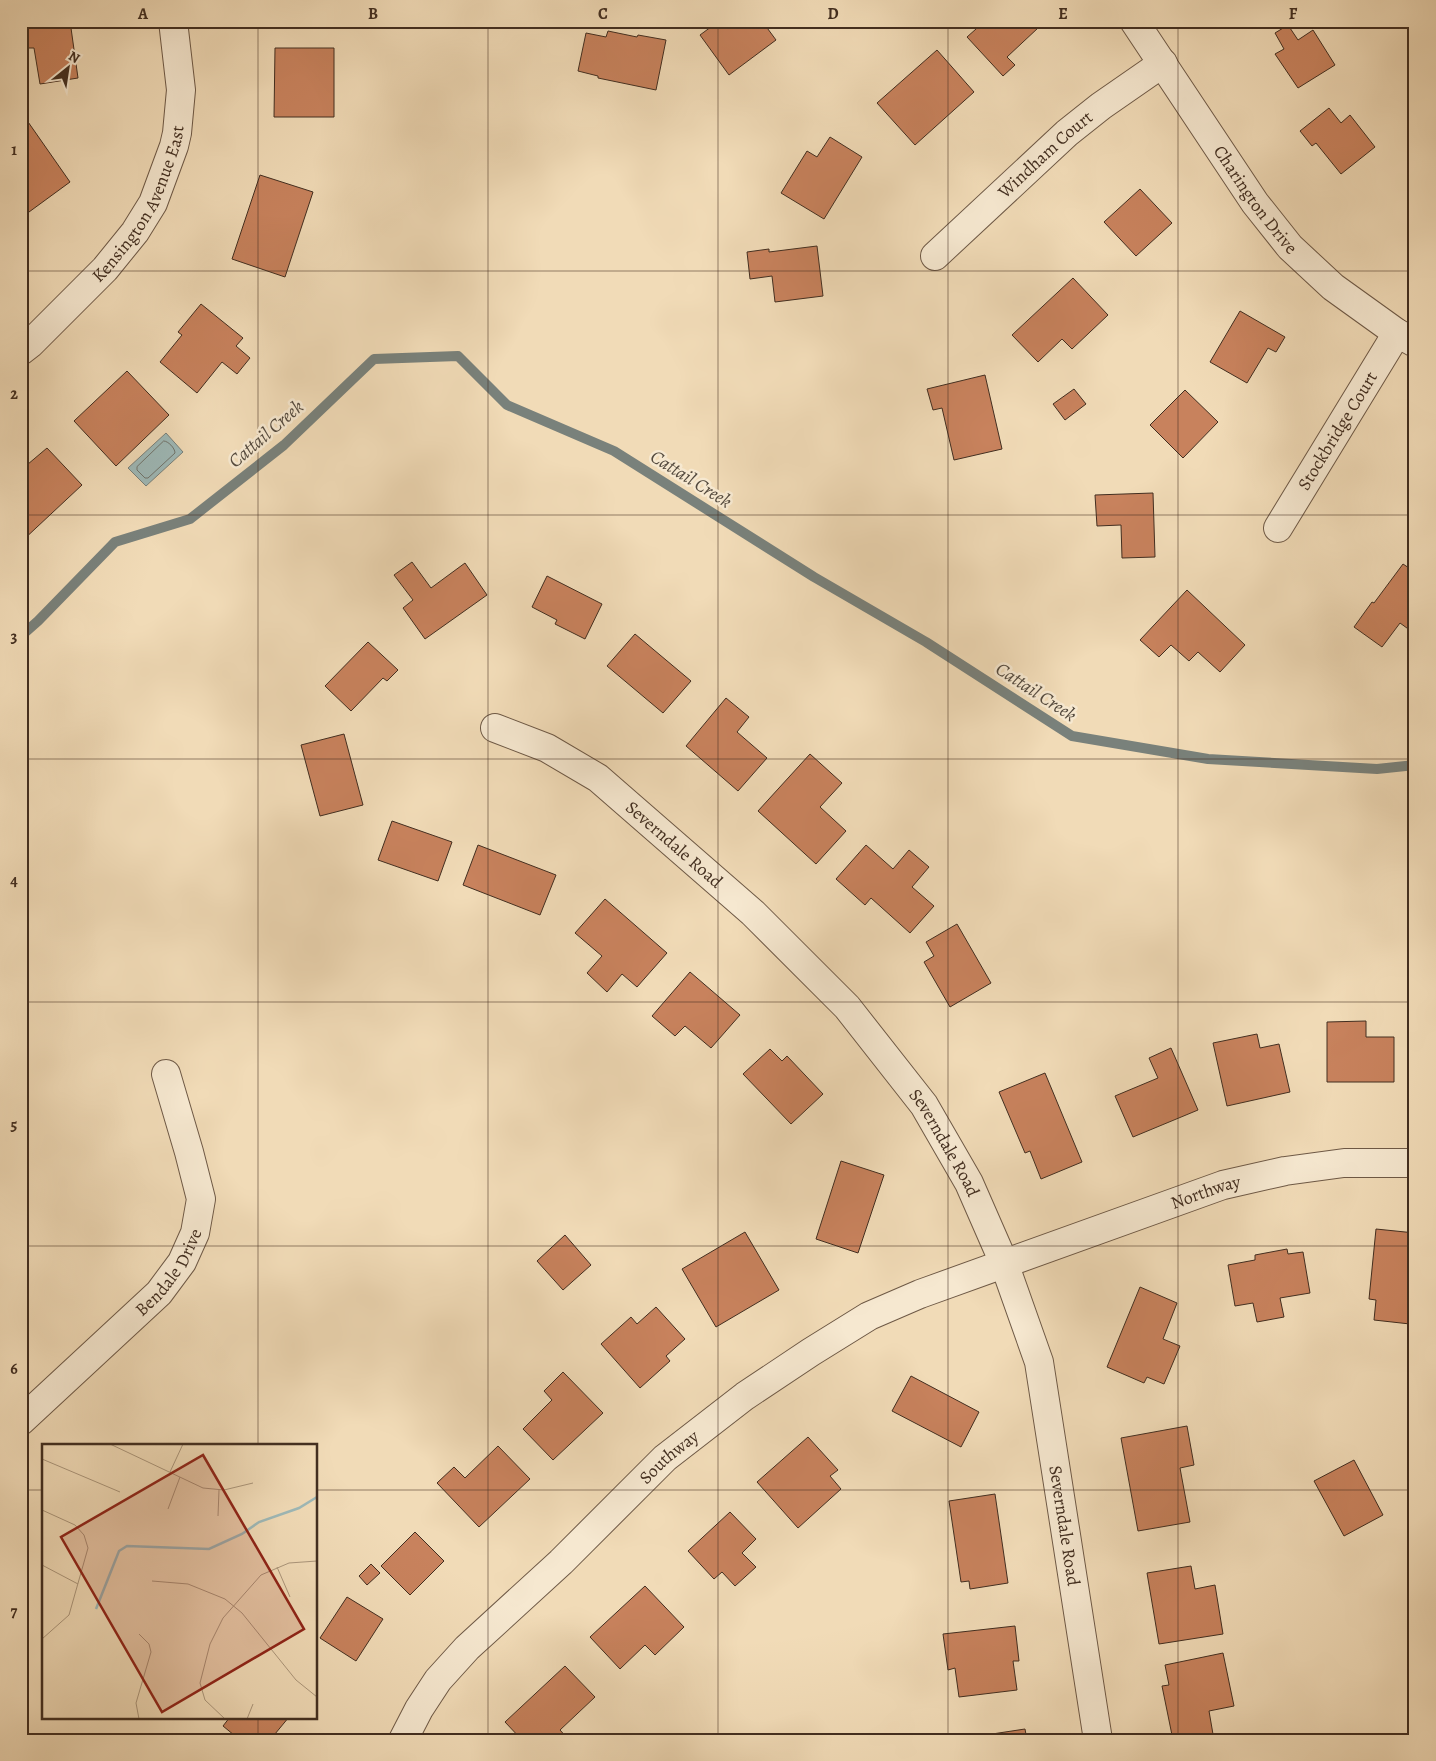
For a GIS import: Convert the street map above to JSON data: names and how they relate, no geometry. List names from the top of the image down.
{
  "streets": {
    "street": [
      "Windham Court",
      "Charington Drive",
      "Kensington Avenue East",
      "Stockbridge Court",
      "Severndale Road",
      "Northway",
      "Bendale Drive",
      "Southway"
    ]
  },
  "crossings": [
    ["Windham Court", "Charington Drive"],
    ["Charington Drive", "Stockbridge Court"],
    ["Severndale Road", "Northway"],
    ["Severndale Road", "Southway"],
    ["Northway", "Southway"]
  ],
  "water": ["Cattail Creek"],
  "north": "top right",
  "grid": {
    "columns": [
      "A",
      "B",
      "C",
      "D",
      "E",
      "F"
    ],
    "rows": [
      "1",
      "2",
      "3",
      "4",
      "5",
      "6",
      "7"
    ]
  }
}
